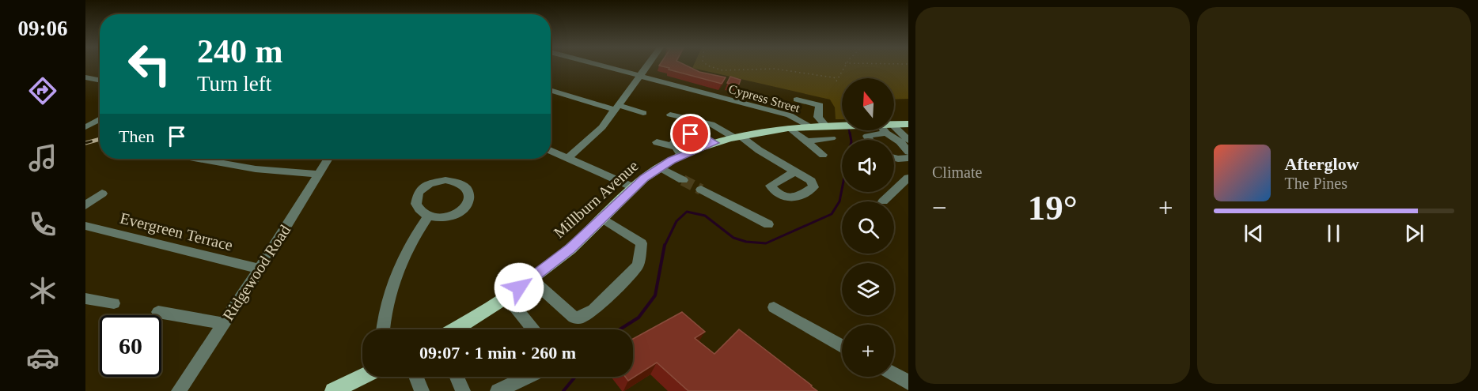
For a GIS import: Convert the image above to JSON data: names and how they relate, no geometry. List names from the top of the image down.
{
  "streets": {
    "main road": ["Millburn Avenue"],
    "street": ["Cypress Street", "Evergreen Terrace", "Ridgewood Road"]
  },
  "crossings": [
    ["Cypress Street", "Millburn Avenue"],
    ["Evergreen Terrace", "Ridgewood Road"]
  ],
  "north": "top",
  "page": {
    "tabs": "09:06",
    "tile": "Climate",
    "turn": ["240 m", "Turn left"],
    "map_buttons": "+",
    "then": "Then",
    "song": ["Afterglow", "The Pines"],
    "heat": ["−", "19°", "+"],
    "limit": "60",
    "trip": "09:07 · 1 min · 260 m"
  }
}
